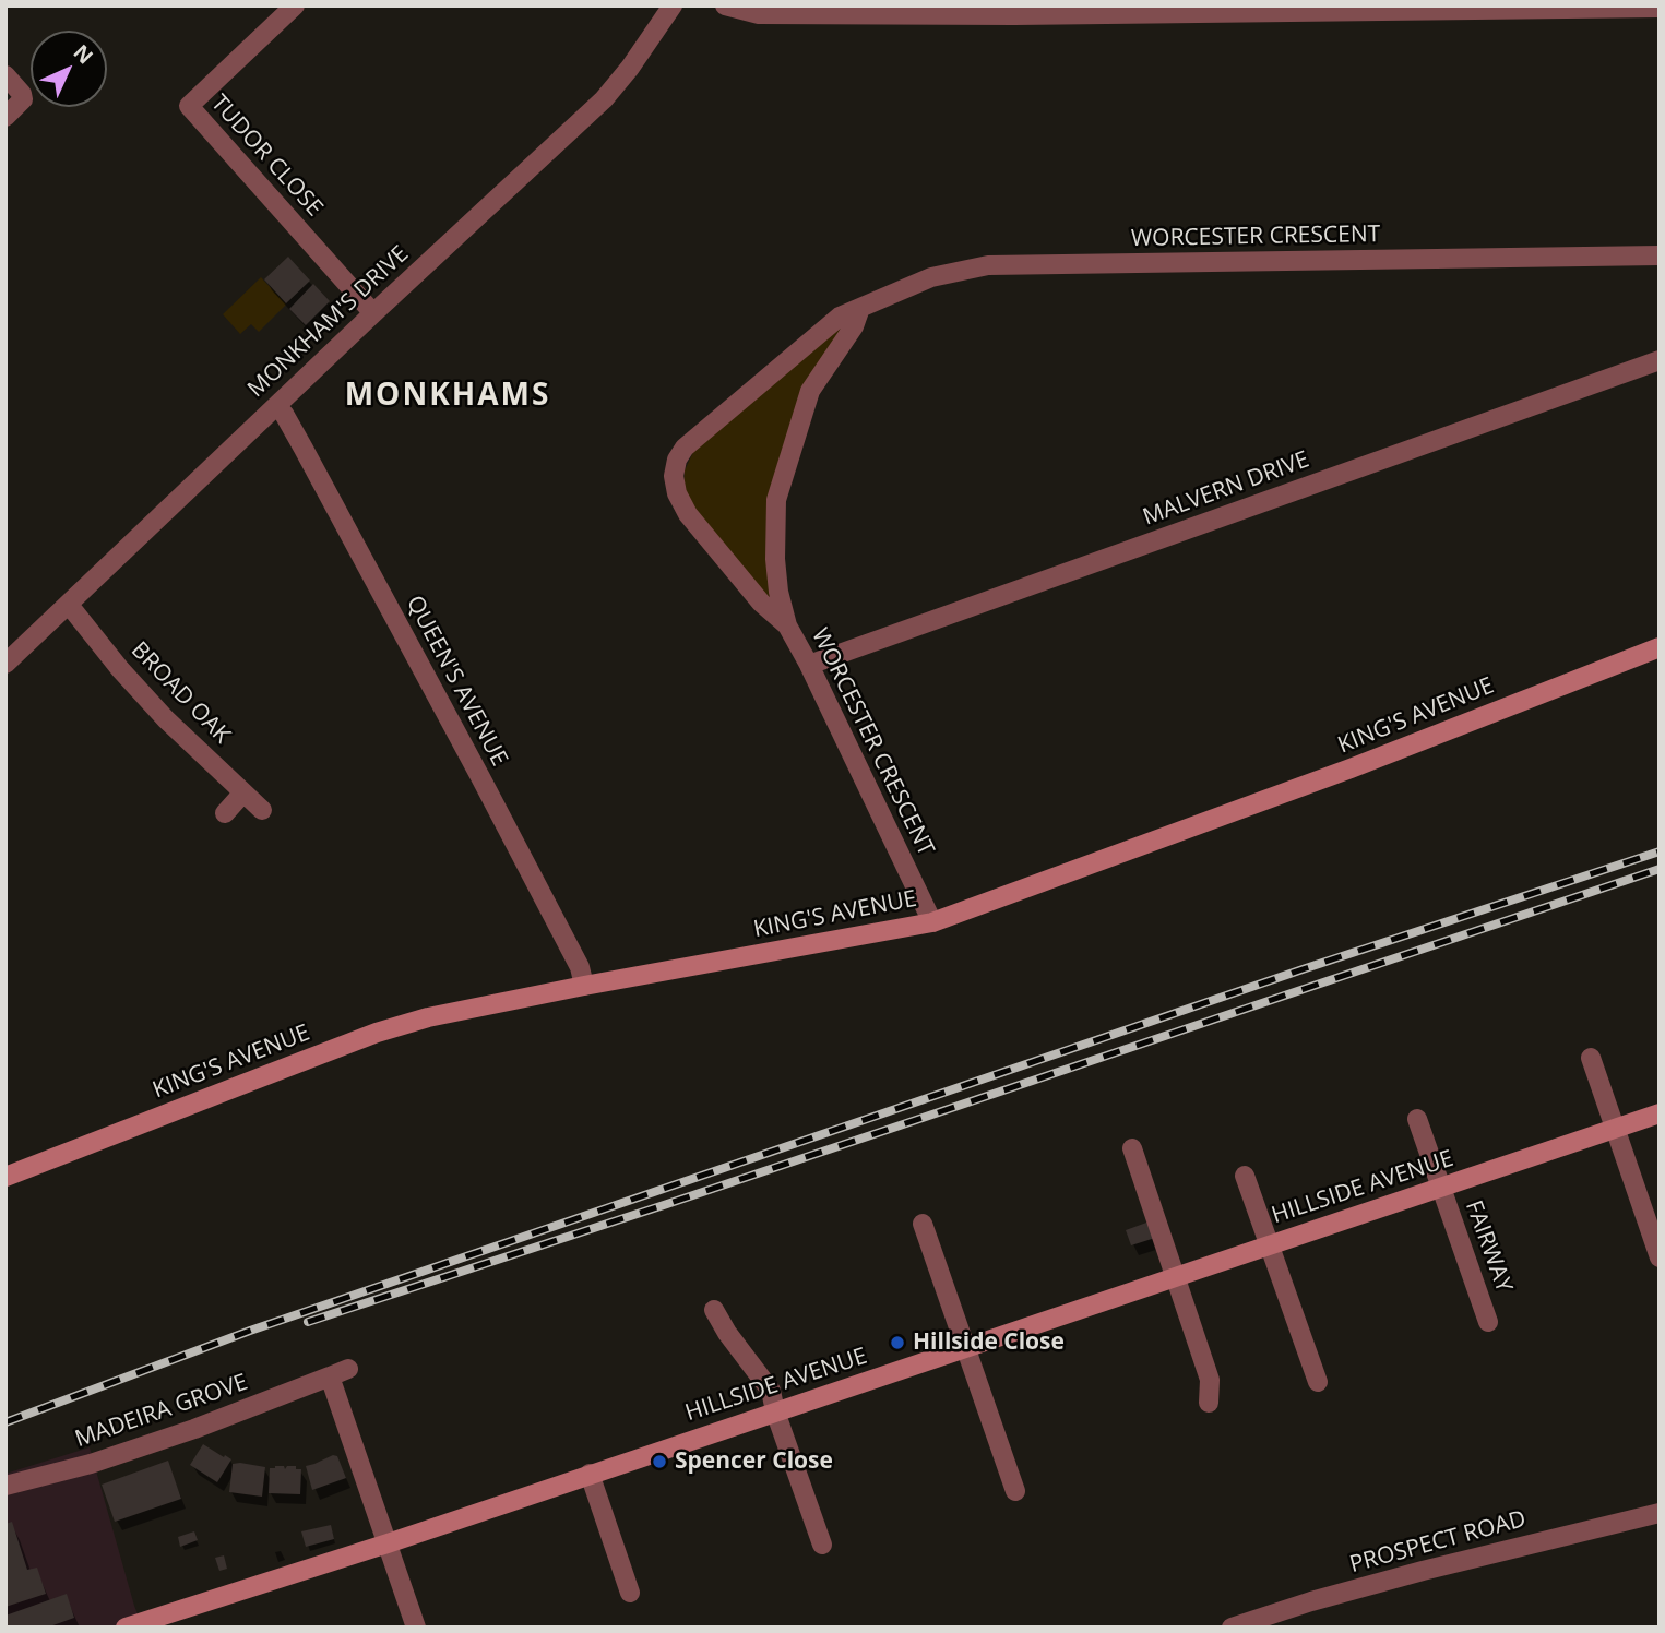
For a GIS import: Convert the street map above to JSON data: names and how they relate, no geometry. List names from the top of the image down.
{
  "streets": {
    "street": [
      "TUDOR CLOSE",
      "WORCESTER CRESCENT",
      "MONKHAM'S DRIVE",
      "MALVERN DRIVE",
      "QUEEN'S AVENUE",
      "BROAD OAK",
      "KING'S AVENUE",
      "HILLSIDE AVENUE",
      "FAIRWAY",
      "MADEIRA GROVE",
      "PROSPECT ROAD"
    ]
  },
  "crossings": [
    ["TUDOR CLOSE", "MONKHAM'S DRIVE"],
    ["WORCESTER CRESCENT", "MALVERN DRIVE"],
    ["WORCESTER CRESCENT", "KING'S AVENUE"],
    ["MONKHAM'S DRIVE", "QUEEN'S AVENUE"],
    ["MONKHAM'S DRIVE", "BROAD OAK"],
    ["QUEEN'S AVENUE", "KING'S AVENUE"],
    ["HILLSIDE AVENUE", "FAIRWAY"]
  ],
  "districts": ["MONKHAMS"],
  "places": ["Hillside Close", "Spencer Close"],
  "north": "top right"
}
